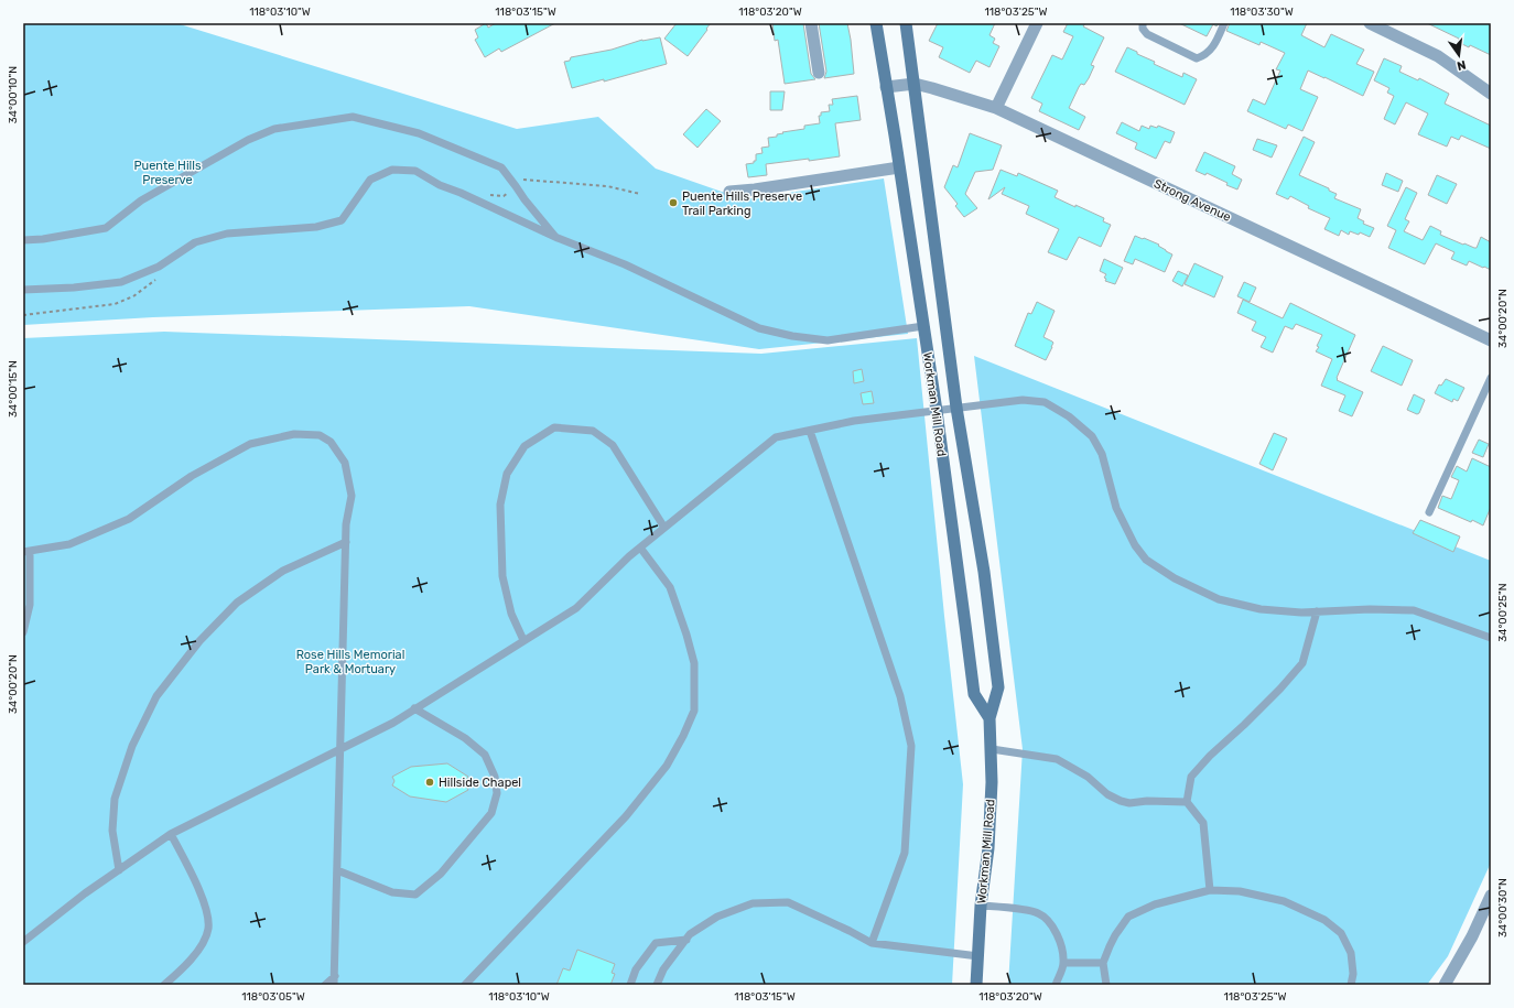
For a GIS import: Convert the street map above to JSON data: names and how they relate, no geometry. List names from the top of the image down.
{
  "streets": {
    "main road": ["Workman Mill Road"],
    "street": ["Strong Avenue"]
  },
  "crossings": [
    ["Strong Avenue", "Workman Mill Road"]
  ],
  "parks": ["Puente Hills Preserve", "Rose Hills Memorial Park & Mortuary"],
  "places": ["Puente Hills Preserve Trail Parking", "Hillside Chapel"],
  "north": "bottom",
  "coordinates": [
    "118°03'10\"W",
    "118°03'15\"W",
    "118°03'20\"W",
    "118°03'25\"W",
    "118°03'30\"W",
    "34°00'10\"N",
    "34°00'20\"N",
    "34°00'15\"N",
    "34°00'25\"N",
    "34°00'30\"N",
    "118°03'05\"W"
  ]
}
